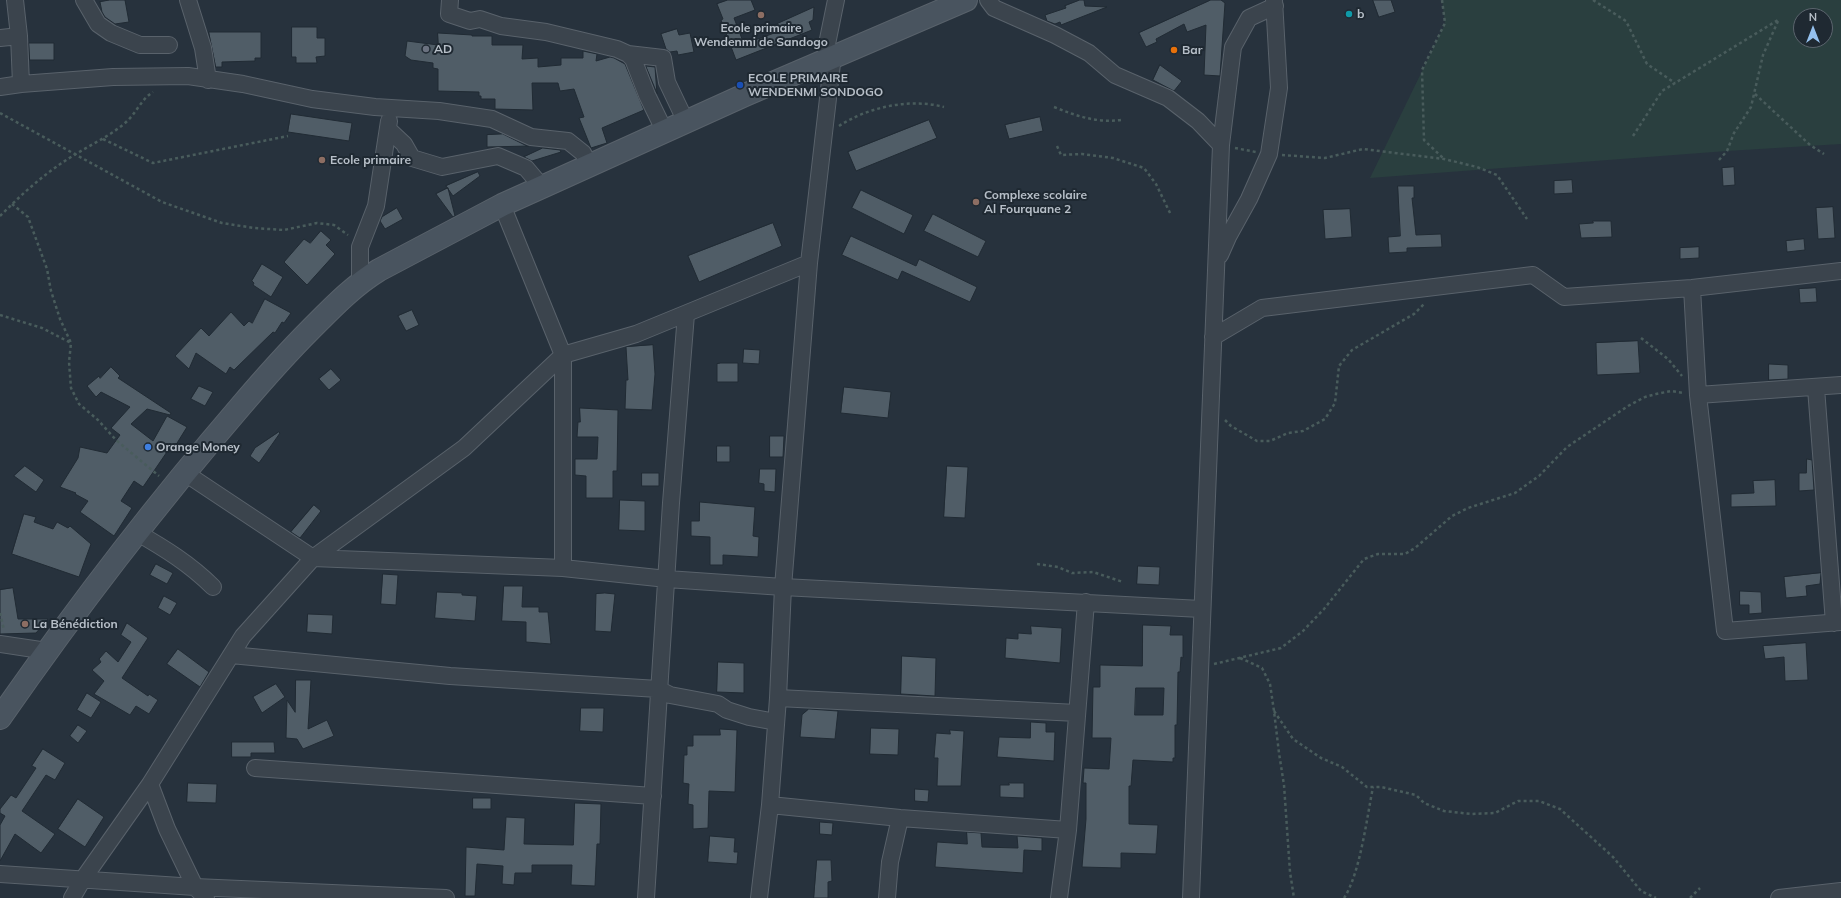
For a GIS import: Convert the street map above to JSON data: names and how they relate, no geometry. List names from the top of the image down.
{
  "places": [
    "b",
    "Ecole primaire Wendenmi de Sandogo",
    "AD",
    "Bar",
    "ECOLE PRIMAIRE WENDENMI SONDOGO",
    "Ecole primaire",
    "Complexe scolaire Al Fourquane 2",
    "Orange Money",
    "La Bénédiction"
  ],
  "north": "top"
}
